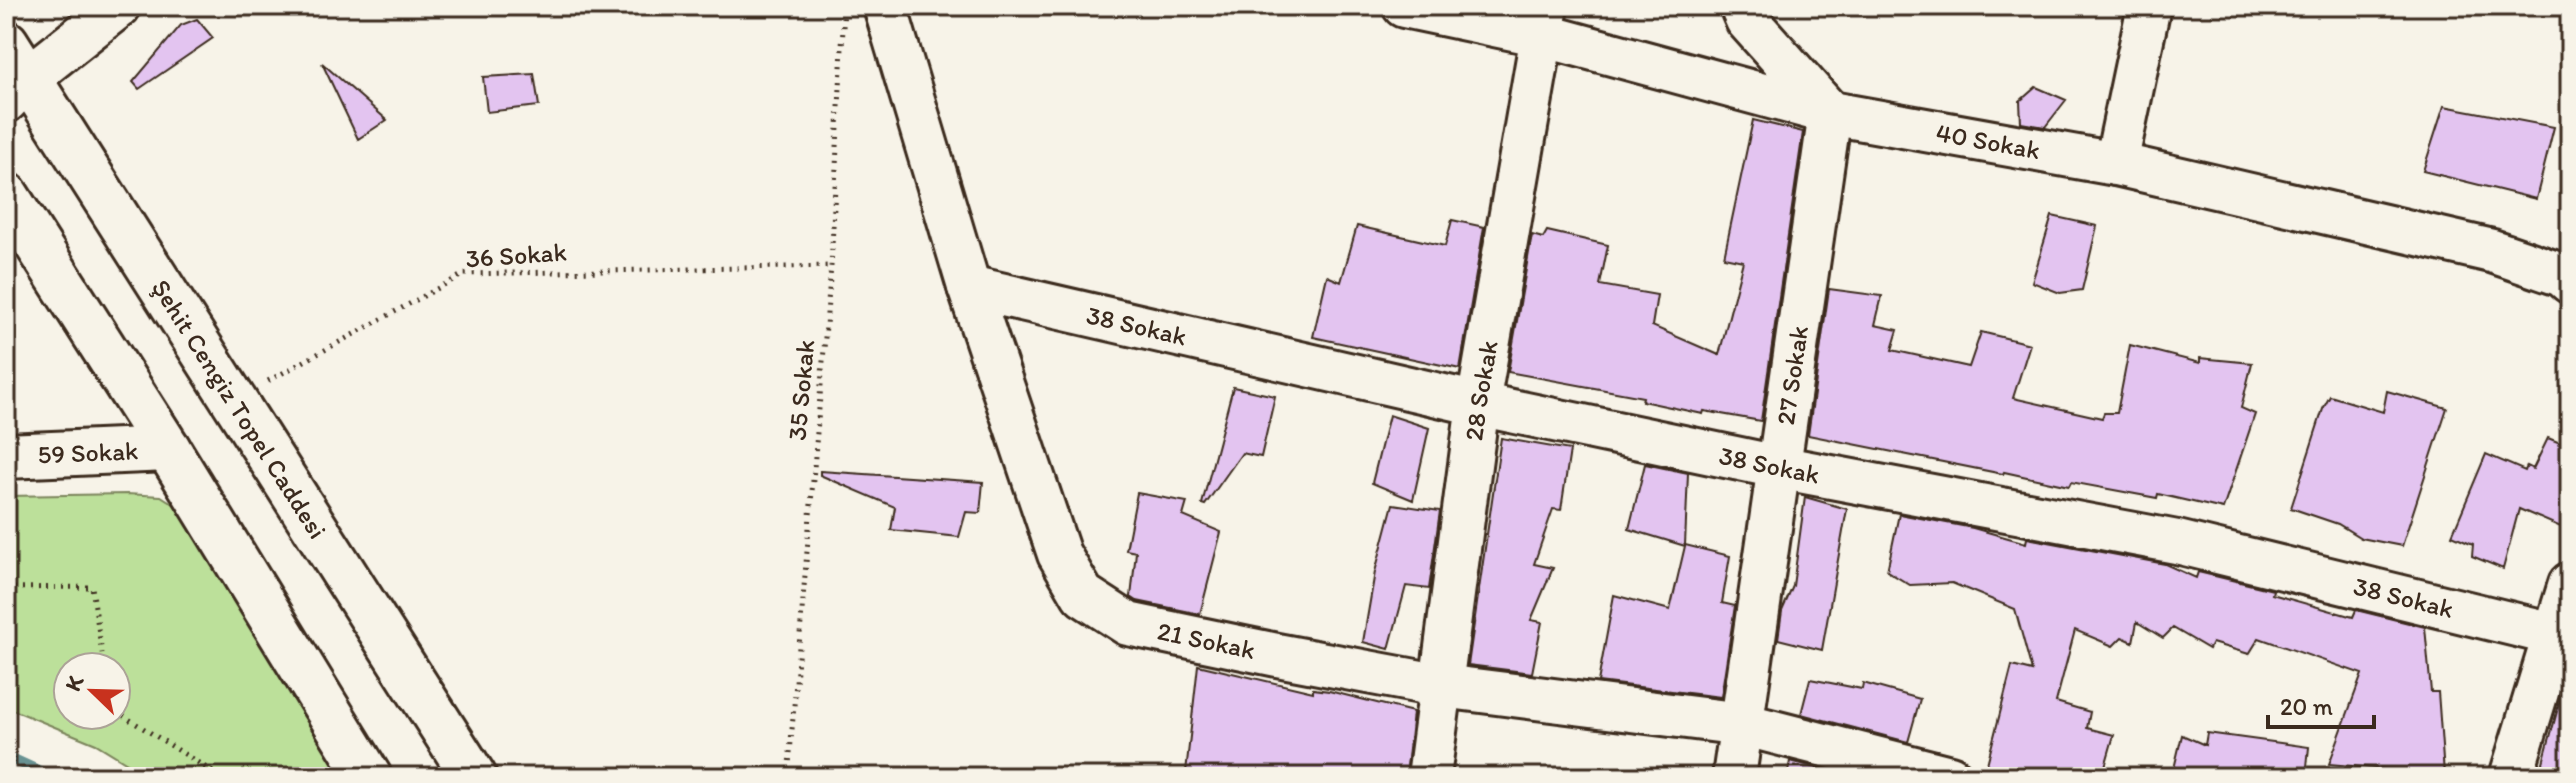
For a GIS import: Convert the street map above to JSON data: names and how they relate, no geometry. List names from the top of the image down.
{
  "streets": {
    "main road": ["Şehit Cengiz Topel Caddesi", "59 Sokak"],
    "street": [
      "40 Sokak",
      "38 Sokak",
      "27 Sokak",
      "28 Sokak",
      "21 Sokak"
    ],
    "path": ["36 Sokak", "35 Sokak"]
  },
  "crossings": [
    ["40 Sokak", "27 Sokak"],
    ["40 Sokak", "28 Sokak"],
    ["36 Sokak", "35 Sokak"],
    ["36 Sokak", "Şehit Cengiz Topel Caddesi"],
    ["38 Sokak", "27 Sokak"],
    ["38 Sokak", "28 Sokak"],
    ["38 Sokak", "21 Sokak"],
    ["27 Sokak", "21 Sokak"],
    ["28 Sokak", "21 Sokak"]
  ],
  "scale_bar": "20 m",
  "north": "top left"
}
